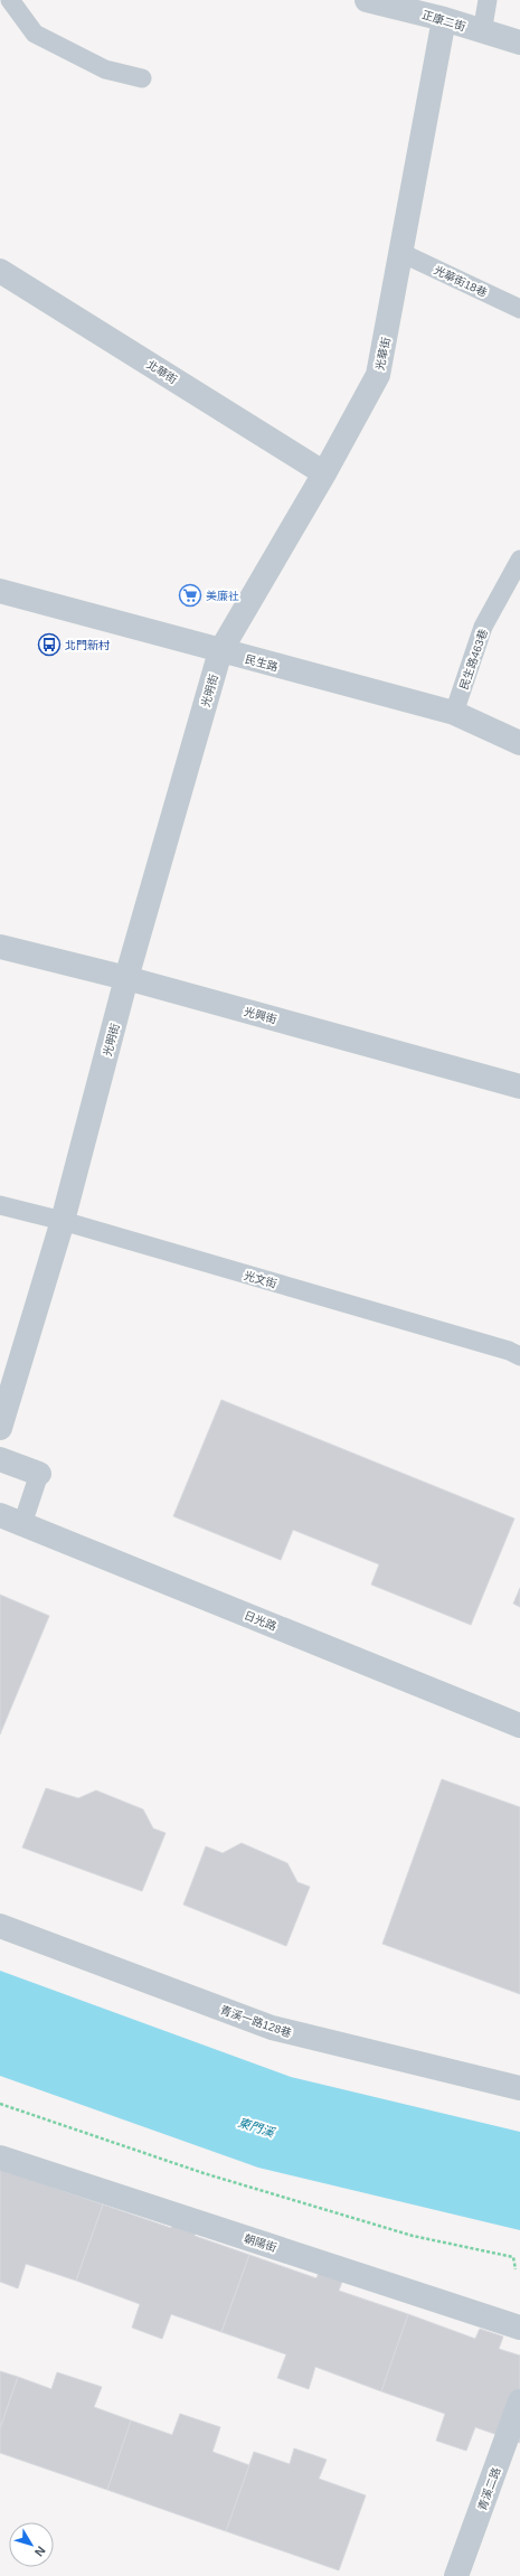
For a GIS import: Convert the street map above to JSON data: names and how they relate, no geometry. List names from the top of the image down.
{
  "streets": {
    "street": [
      "正康二街",
      "光華街",
      "北華街",
      "民生路",
      "光明街",
      "光興街",
      "日光路",
      "青溪一路128巷",
      "朝陽街",
      "青溪二路"
    ],
    "lane": ["光華街18巷", "民生路463巷", "光文街"]
  },
  "crossings": [
    ["正康二街", "光華街"],
    ["光華街18巷", "光華街"],
    ["光華街", "北華街"],
    ["光華街", "民生路"],
    ["光華街", "光明街"],
    ["民生路463巷", "民生路"],
    ["民生路", "光明街"],
    ["光明街", "光興街"],
    ["光明街", "光文街"]
  ],
  "water": ["東門溪"],
  "places": {
    "supermarket": ["美廉社"],
    "bus stop": ["北門新村"]
  },
  "north": "bottom right"
}
